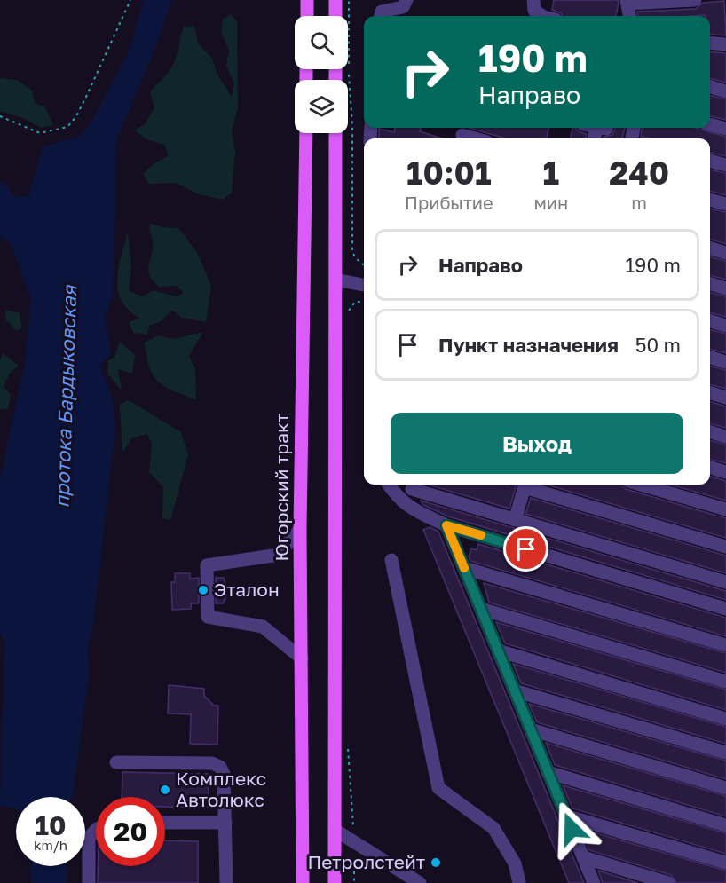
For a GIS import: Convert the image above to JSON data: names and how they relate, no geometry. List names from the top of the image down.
{
  "streets": {
    "main road": ["Югорский тракт"]
  },
  "water": ["протока Бардыковская"],
  "places": ["Эталон", "Комплекс Автолюкс", "Петролстейт"],
  "page": {
    "turn": ["190 m", "Направо"],
    "eta": [
      "10:01",
      "Прибытие",
      "1",
      "мин",
      "240",
      "m"
    ],
    "list": [
      {
        "name": "Направо",
        "value": "190 m"
      },
      {
        "name": "Пункт назначения",
        "value": "50 m"
      }
    ],
    "buttons": "Выход",
    "speed": "10 km/h",
    "limit": "20"
  }
}
